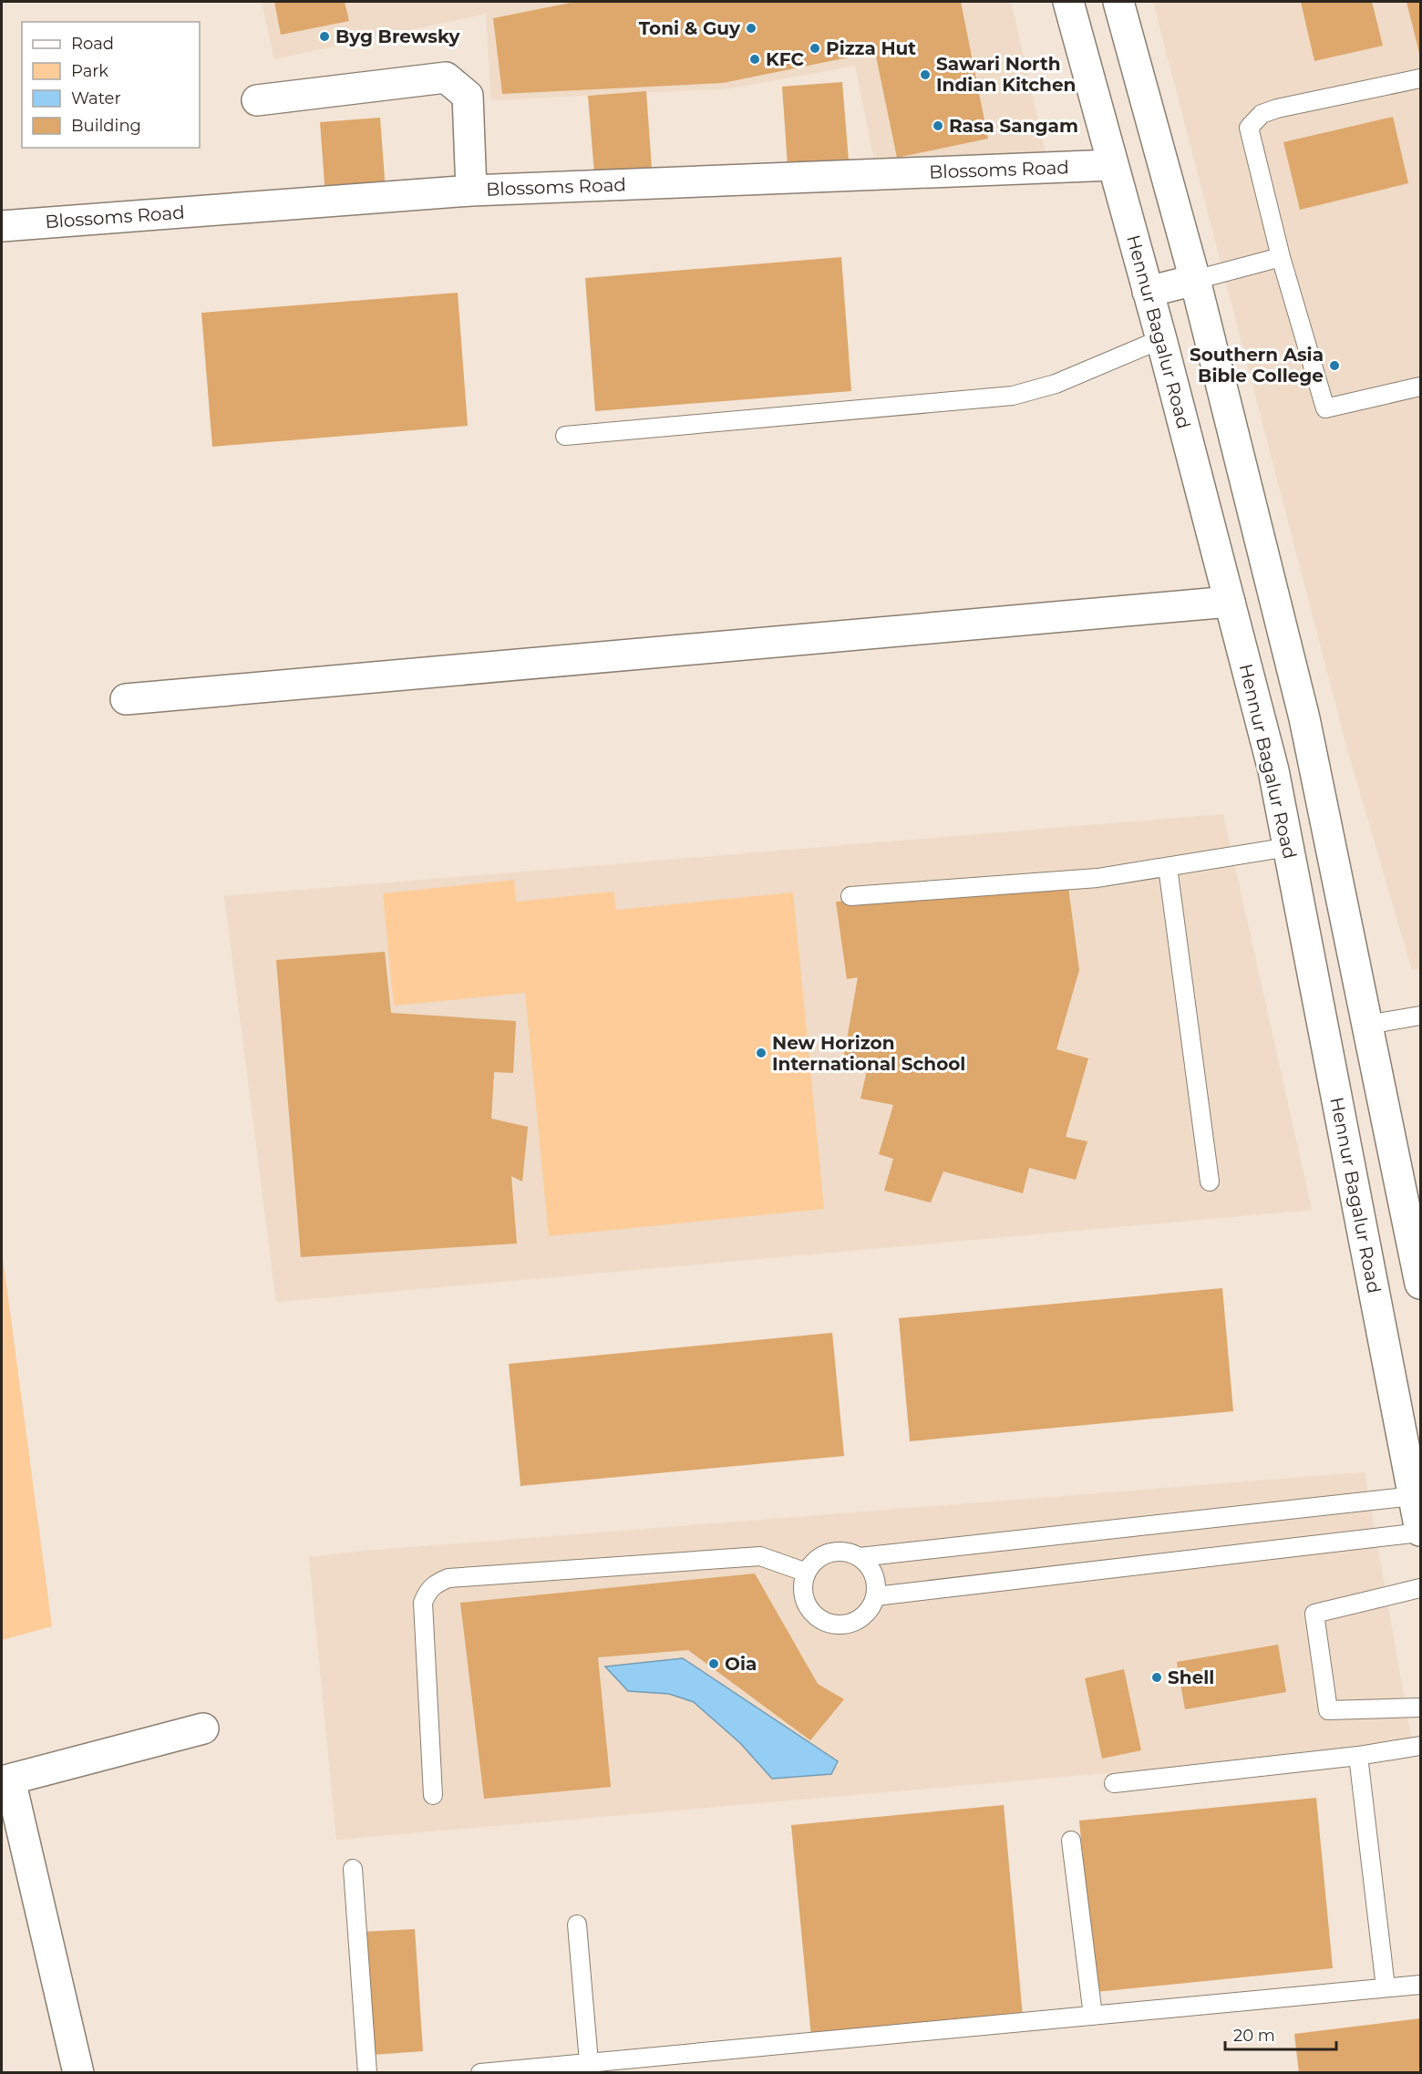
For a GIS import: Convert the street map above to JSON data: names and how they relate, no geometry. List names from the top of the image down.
{
  "streets": {
    "street": ["Blossoms Road", "Hennur Bagalur Road"]
  },
  "crossings": [
    ["Blossoms Road", "Hennur Bagalur Road"]
  ],
  "places": [
    "Toni & Guy",
    "Byg Brewsky",
    "Pizza Hut",
    "KFC",
    "Sawari North Indian Kitchen",
    "Rasa Sangam",
    "Southern Asia Bible College",
    "New Horizon International School",
    "Oia",
    "Shell"
  ],
  "legend": [
    "Road",
    "Park",
    "Water",
    "Building"
  ],
  "scale_bar": "20 m"
}
